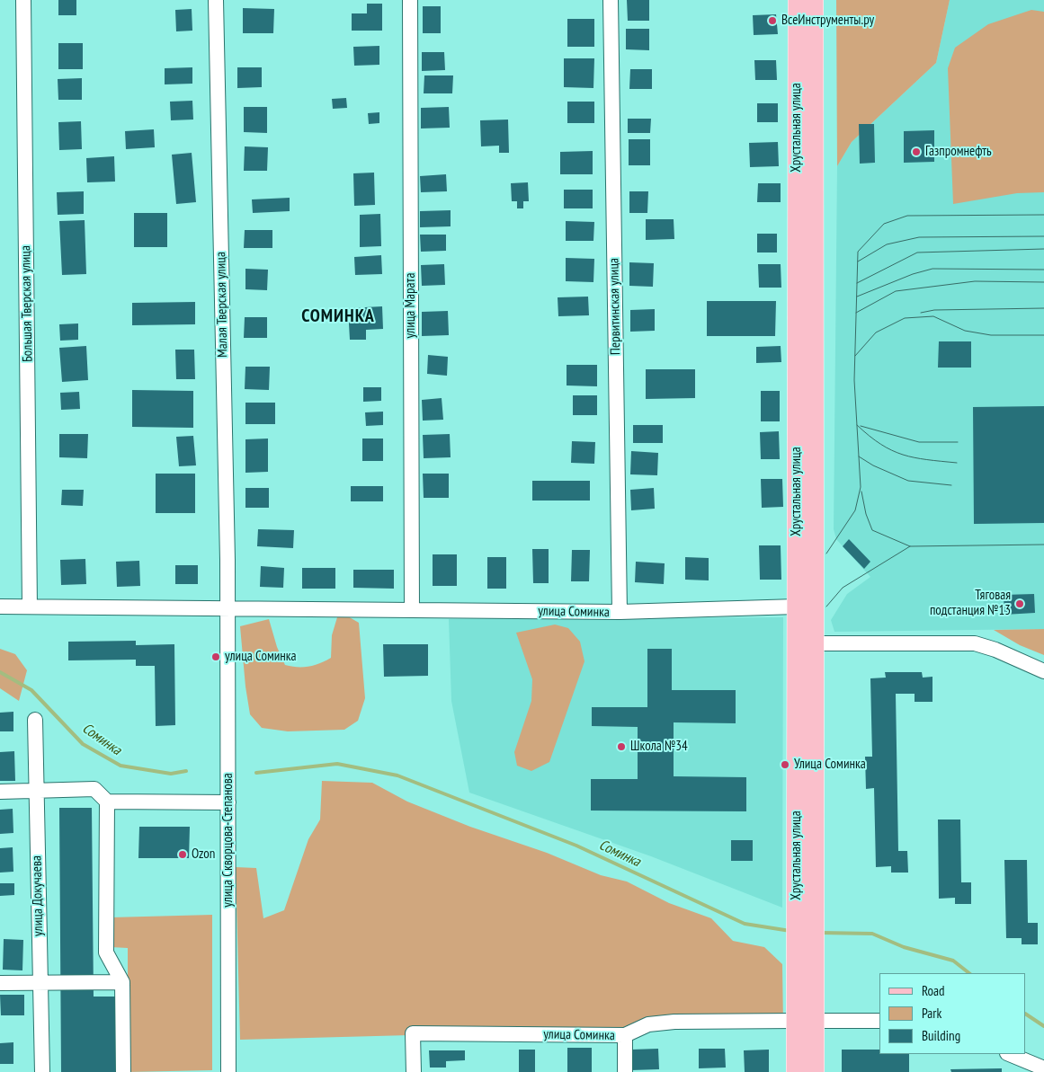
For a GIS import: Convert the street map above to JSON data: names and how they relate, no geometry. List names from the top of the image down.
{
  "streets": {
    "main road": ["Хрустальная улица"],
    "street": [
      "Большая Тверская улица",
      "Малая Тверская улица",
      "улица Марата",
      "Первитинская улица",
      "улица Соминка",
      "улица Скворцова-Степанова",
      "улица Докучаева"
    ]
  },
  "crossings": [
    ["Хрустальная улица", "улица Соминка"],
    ["Большая Тверская улица", "улица Соминка"],
    ["Малая Тверская улица", "улица Соминка"],
    ["Малая Тверская улица", "улица Скворцова-Степанова"],
    ["улица Марата", "улица Соминка"],
    ["Первитинская улица", "улица Соминка"],
    ["улица Соминка", "улица Скворцова-Степанова"]
  ],
  "districts": ["СОМИНКА"],
  "water": ["Соминка"],
  "places": [
    "ВсеИнструменты.ру",
    "Газпромнефть",
    "Тяговая подстанция №13",
    "улица Соминка",
    "Школа №34",
    "Улица Соминка",
    "Ozon"
  ],
  "legend": ["Road", "Park", "Building"]
}
